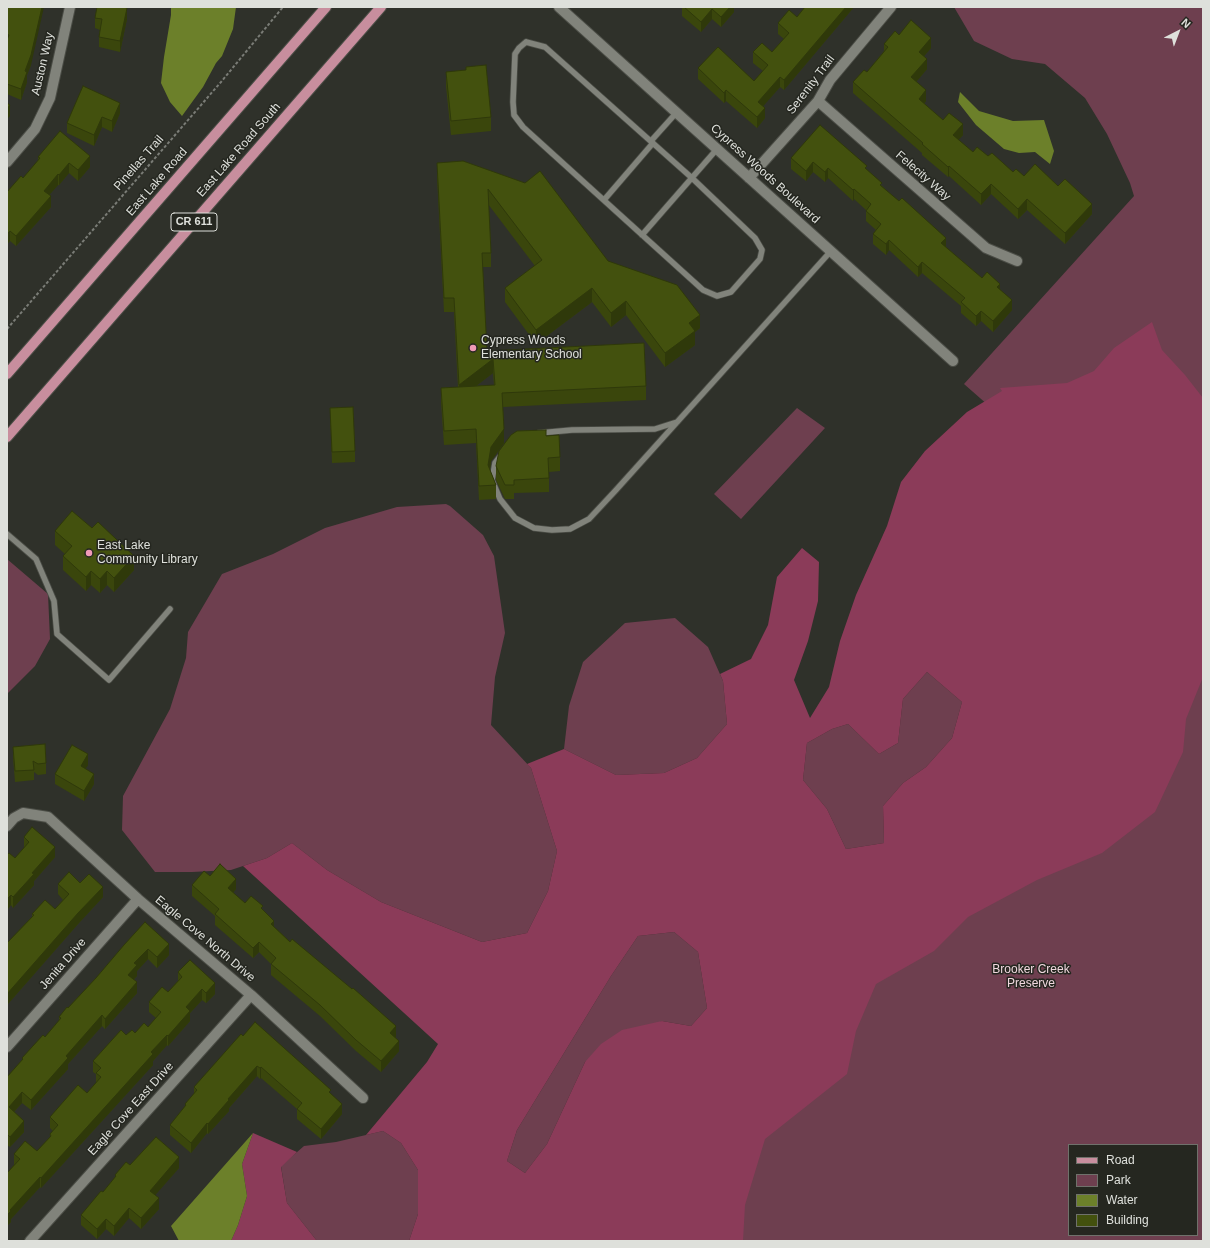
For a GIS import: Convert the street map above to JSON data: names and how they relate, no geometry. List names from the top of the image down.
{
  "streets": {
    "main road": ["East Lake Road South", "East Lake Road", "CR 611"],
    "street": [
      "Auston Way",
      "Serenity Trail",
      "Cypress Woods Boulevard",
      "Felecity Way",
      "Eagle Cove North Drive",
      "Jenita Drive",
      "Eagle Cove East Drive"
    ],
    "path": ["Pinellas Trail"]
  },
  "crossings": [
    ["Serenity Trail", "Cypress Woods Boulevard"],
    ["Serenity Trail", "Felecity Way"],
    ["Eagle Cove North Drive", "Jenita Drive"],
    ["Eagle Cove North Drive", "Eagle Cove East Drive"]
  ],
  "parks": ["Brooker Creek Preserve"],
  "places": ["Cypress Woods Elementary School", "East Lake Community Library"],
  "legend": [
    "Road",
    "Park",
    "Water",
    "Building"
  ],
  "north": "top right"
}
